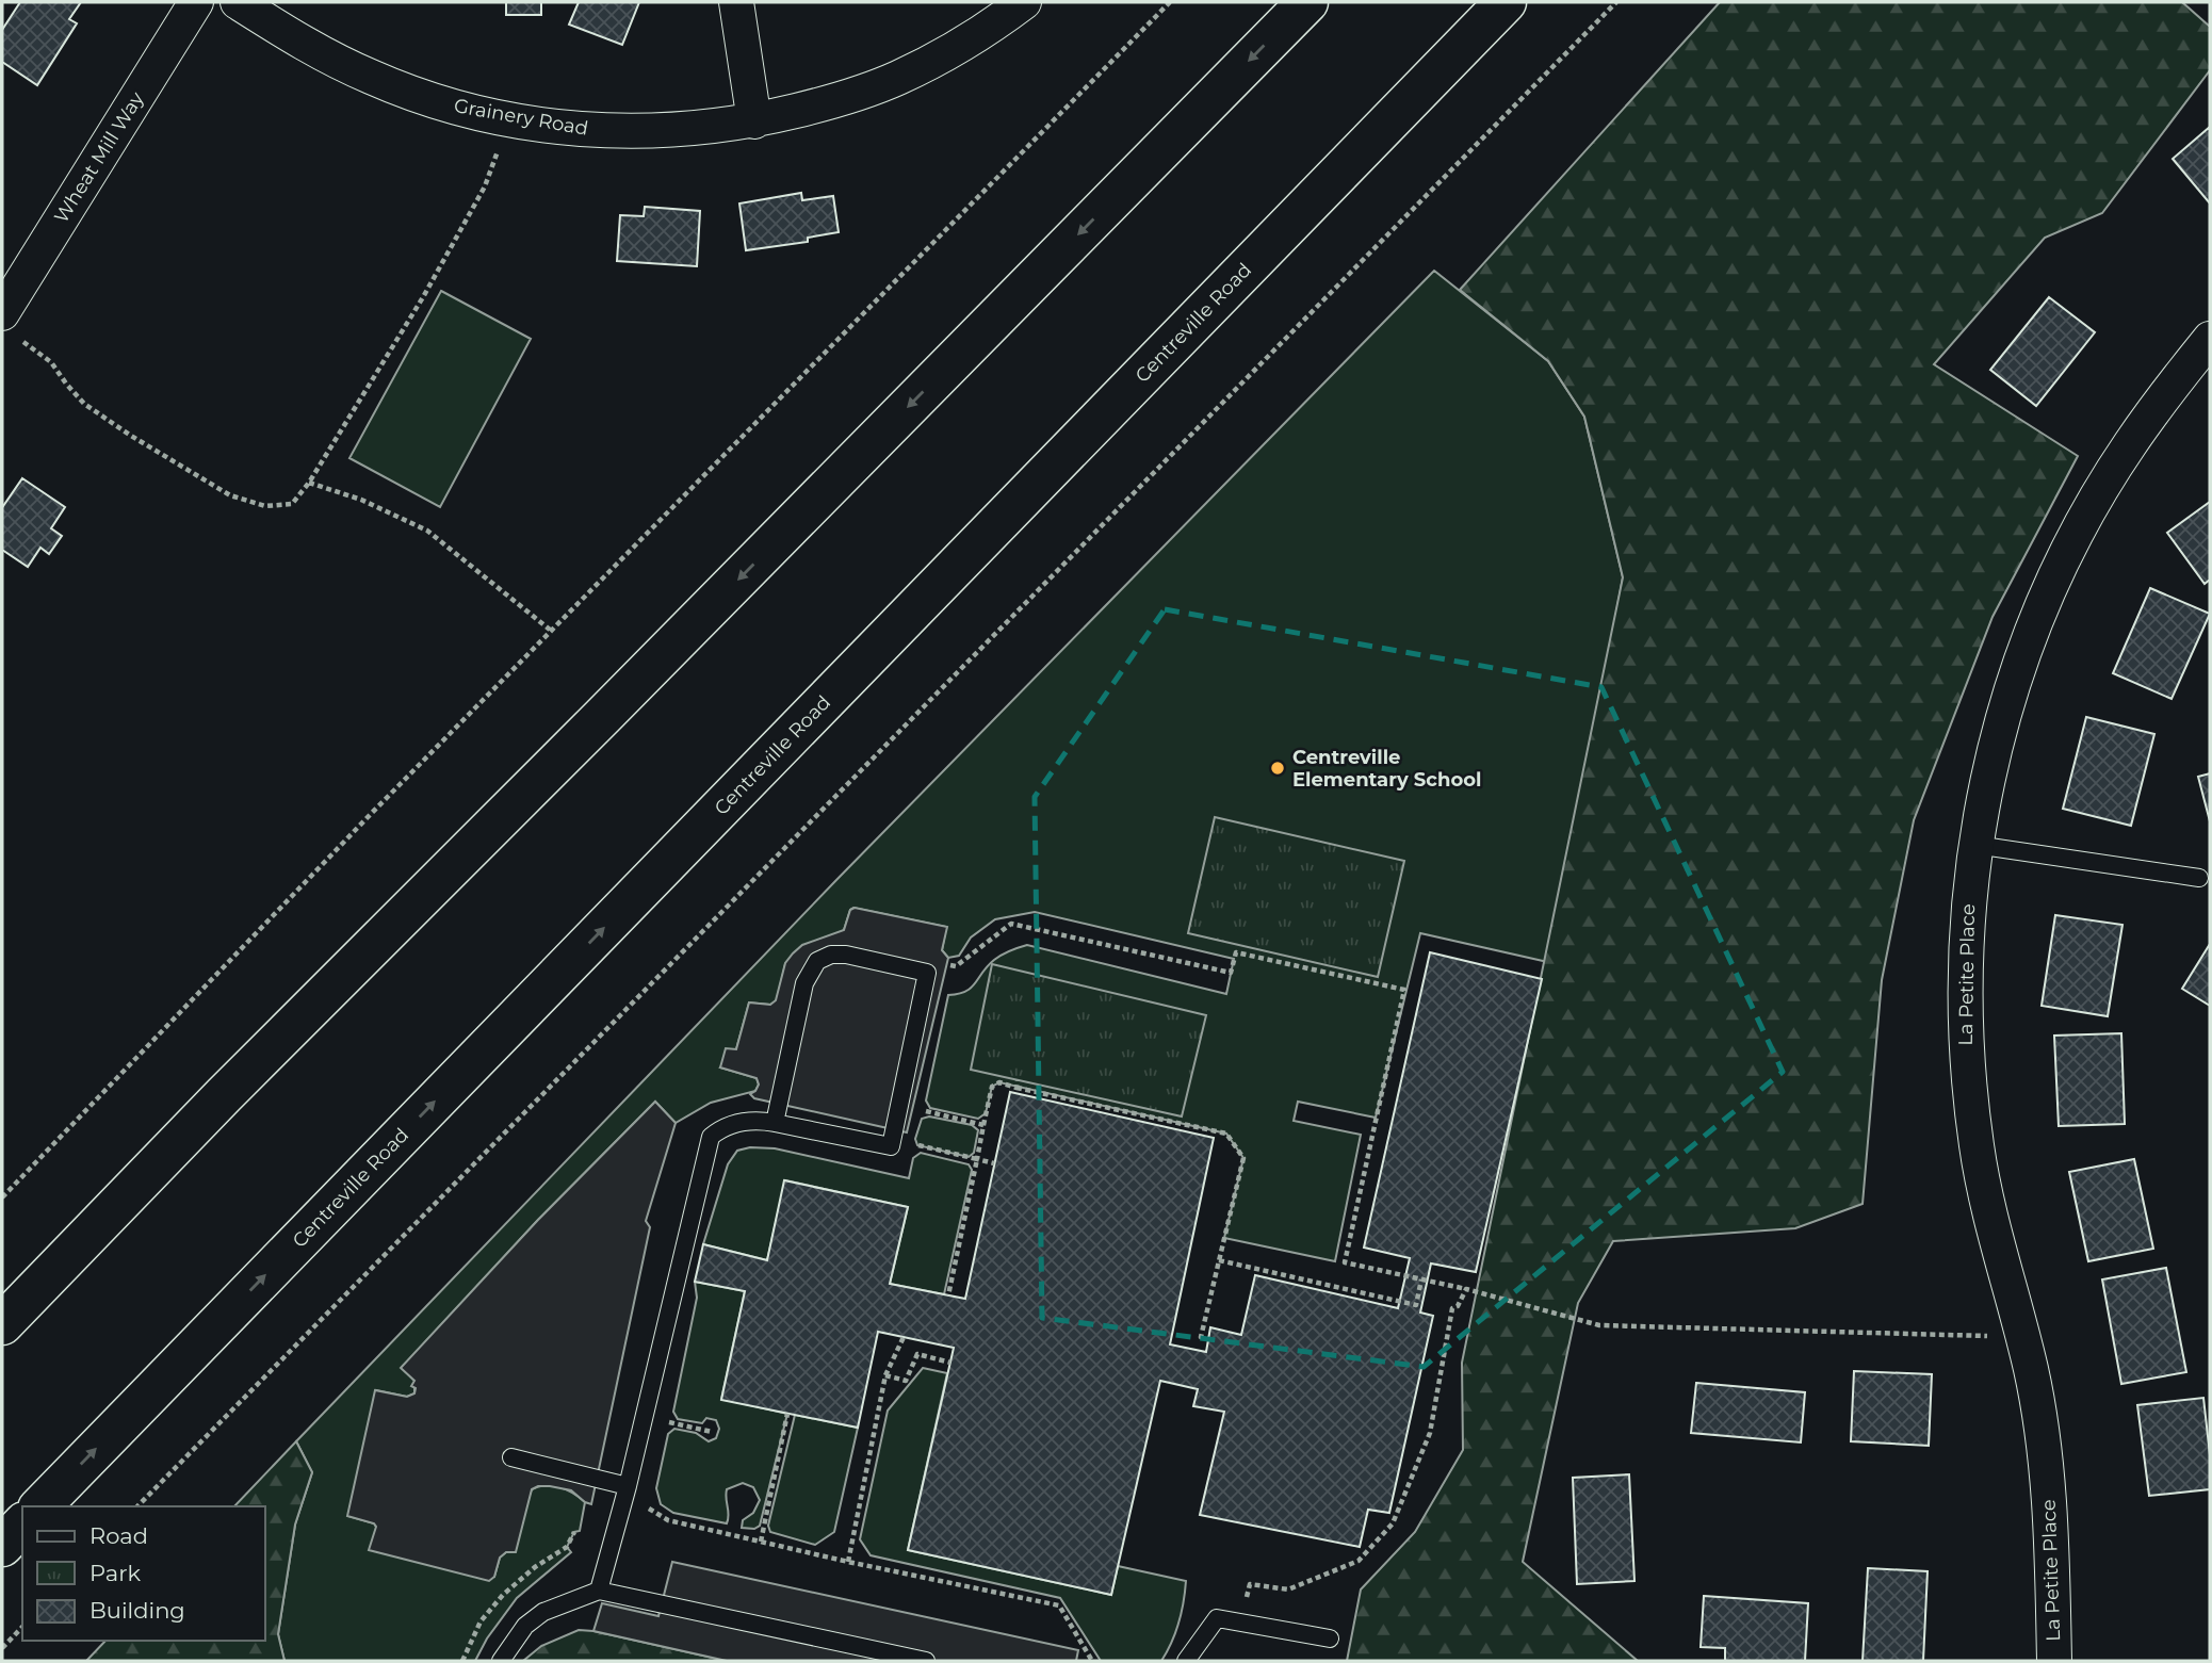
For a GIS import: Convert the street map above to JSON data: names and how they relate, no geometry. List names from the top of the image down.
{
  "streets": {
    "highway": ["Centreville Road"],
    "street": ["Grainery Road", "Wheat Mill Way", "La Petite Place"]
  },
  "places": ["Centreville Elementary School"],
  "legend": ["Road", "Park", "Building"]
}
